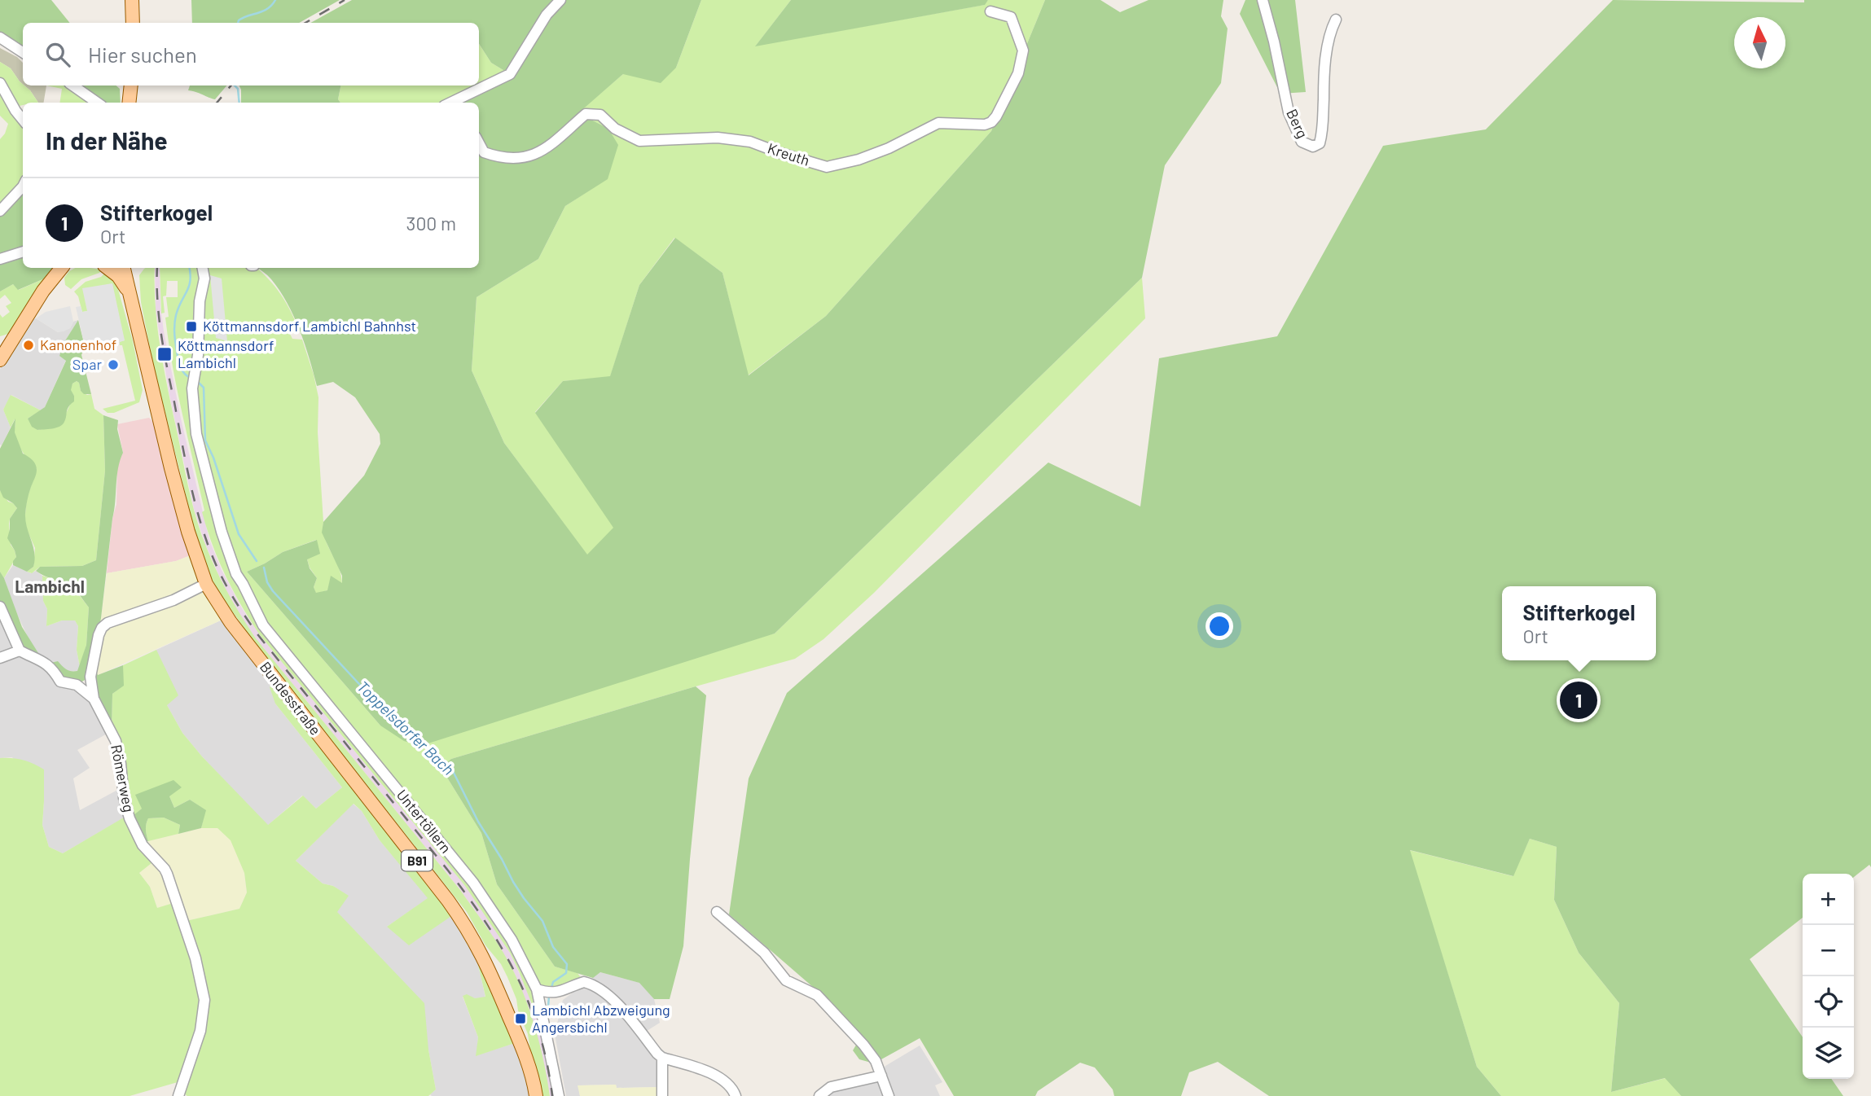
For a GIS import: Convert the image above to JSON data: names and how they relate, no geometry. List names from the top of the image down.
{
  "streets": {
    "main road": ["Bundesstraße", "B91"],
    "street": [
      "Berg",
      "Kreuth",
      "Römerweg",
      "Untertöllern"
    ]
  },
  "crossings": [
    ["Bundesstraße", "Römerweg"]
  ],
  "districts": ["Lambichl"],
  "water": ["Toppelsdorfer Bach"],
  "places": {
    "transit": ["Köttmannsdorf Lambichl Bahnhst", "Köttmannsdorf Lambichl", "Lambichl Abzweigung Angersbichl"],
    "other": ["Kanonenhof", "Spar"]
  },
  "north": "top",
  "page": {
    "search": "Hier suchen",
    "heading": "In der Nähe",
    "list": [
      {
        "mark": "1",
        "name": "Stifterkogel",
        "note": "Ort",
        "value": "300 m"
      }
    ],
    "popup": ["Stifterkogel", "Ort"],
    "pins": "1",
    "map_buttons": ["+", "−"]
  }
}
